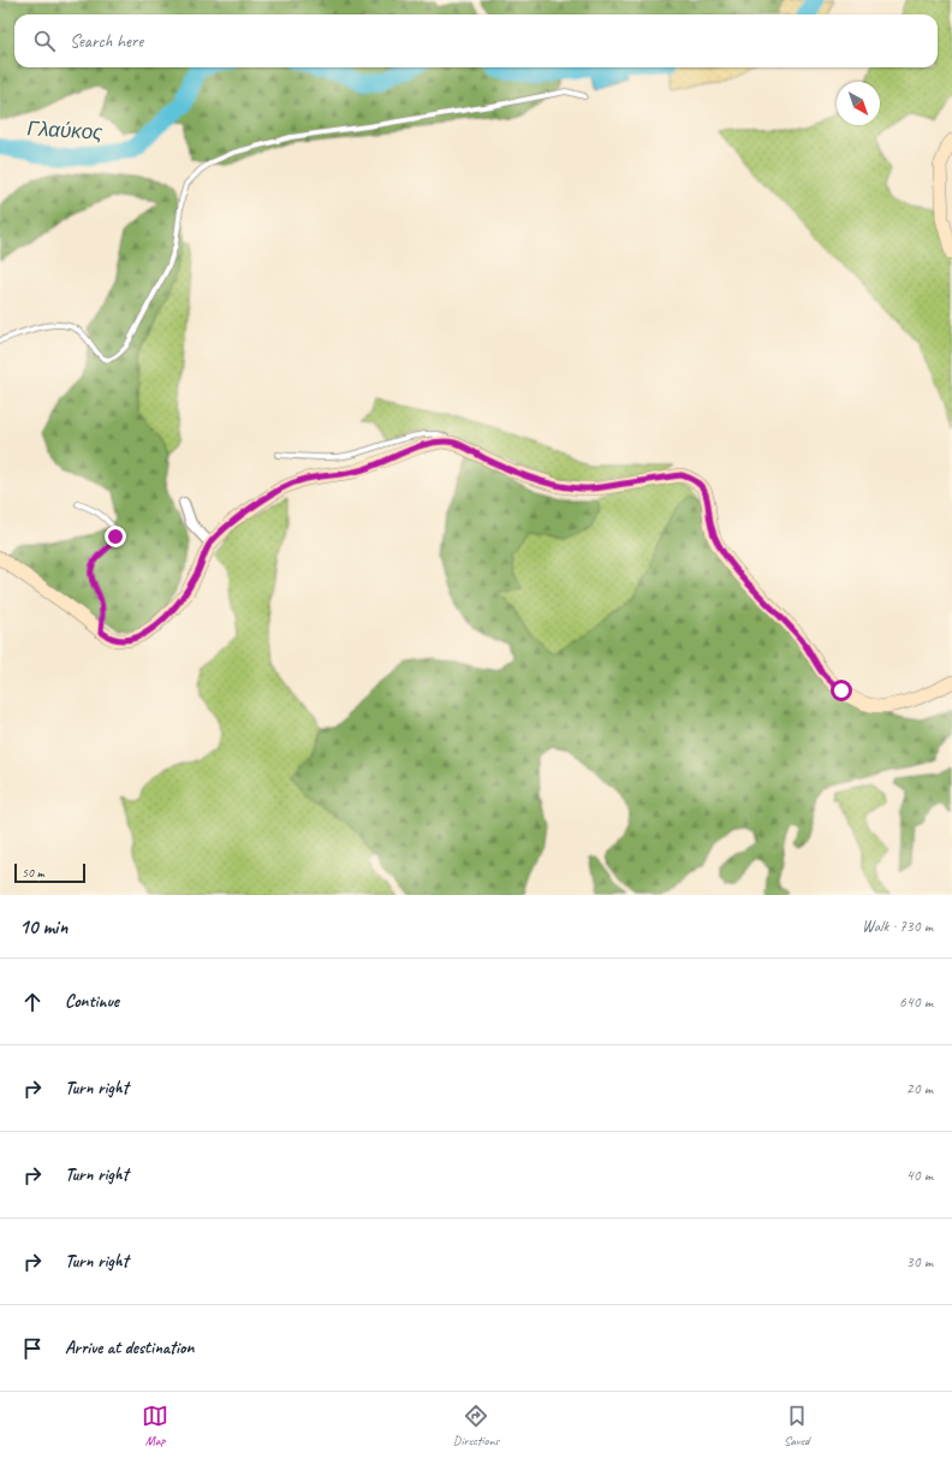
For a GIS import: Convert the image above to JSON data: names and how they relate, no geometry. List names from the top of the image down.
{
  "water": ["Γλαύκος"],
  "scale_bar": "50 m",
  "north": "bottom right",
  "page": {
    "search": "Search here",
    "scale": "50 m",
    "heading": ["10 min", "Walk · 730 m"],
    "list": [
      ["Continue", "640 m"],
      ["Turn right", "20 m"],
      ["Turn right", "40 m"],
      ["Turn right", "30 m"],
      "Arrive at destination"
    ],
    "nav": ["Map", "Directions", "Saved"]
  }
}
